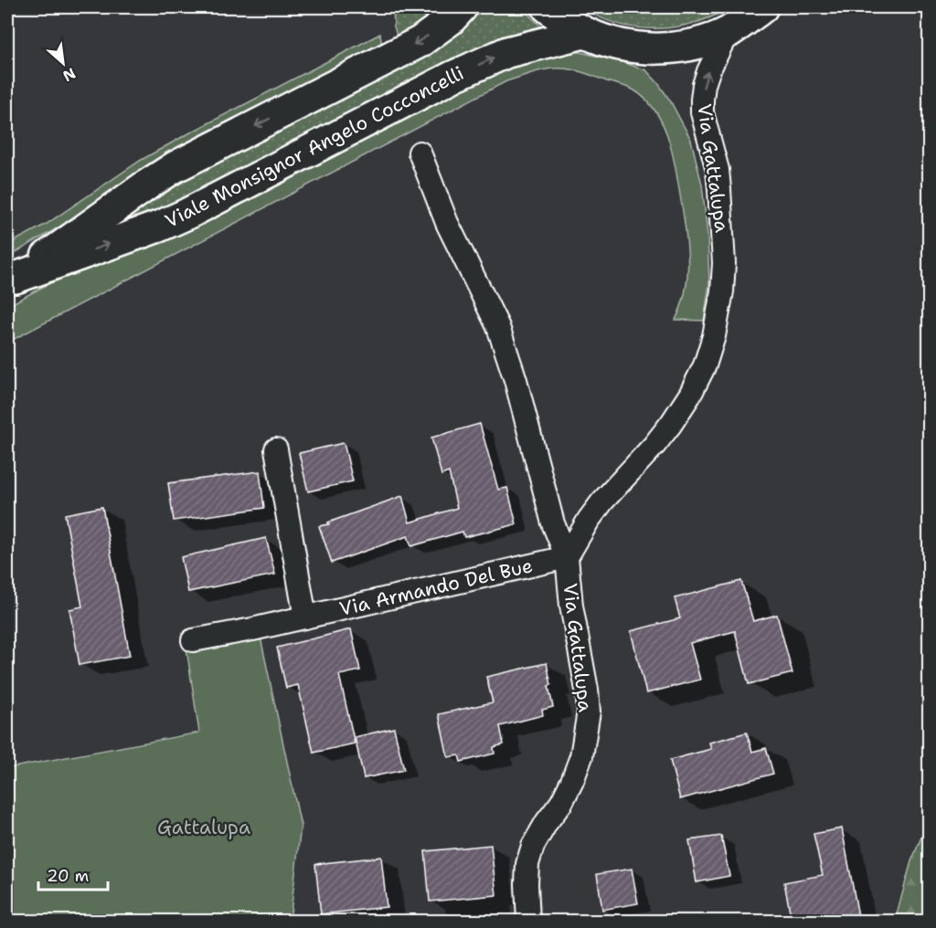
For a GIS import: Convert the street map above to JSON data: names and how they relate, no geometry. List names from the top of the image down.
{
  "streets": {
    "main road": ["Viale Monsignor Angelo Cocconcelli"],
    "street": ["Via Gattalupa", "Via Armando Del Bue"]
  },
  "crossings": [
    ["Via Gattalupa", "Via Armando Del Bue"]
  ],
  "one_way": ["Via Gattalupa"],
  "parks": ["Gattalupa"],
  "scale_bar": "20 m",
  "north": "bottom right"
}
